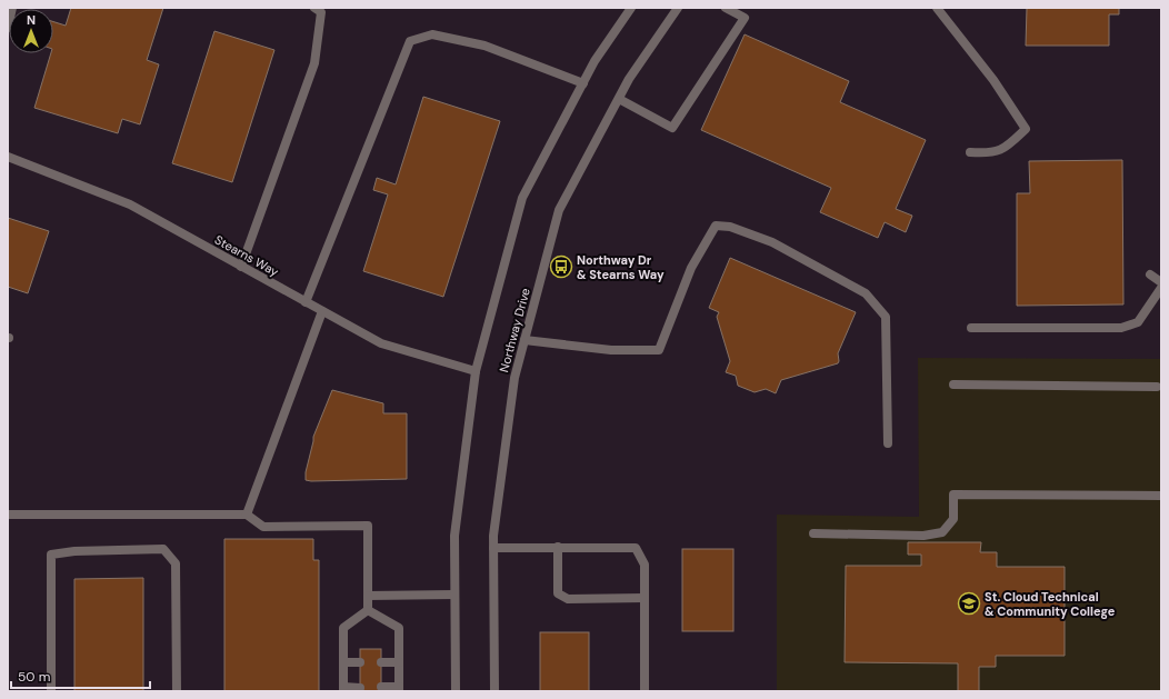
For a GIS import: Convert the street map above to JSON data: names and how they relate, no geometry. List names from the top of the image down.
{
  "streets": {
    "street": ["Stearns Way", "Northway Drive"]
  },
  "places": {
    "bus stop": ["Northway Dr & Stearns Way"],
    "school or university": ["St. Cloud Technical & Community College"]
  },
  "scale_bar": "50 m",
  "north": "top"
}
